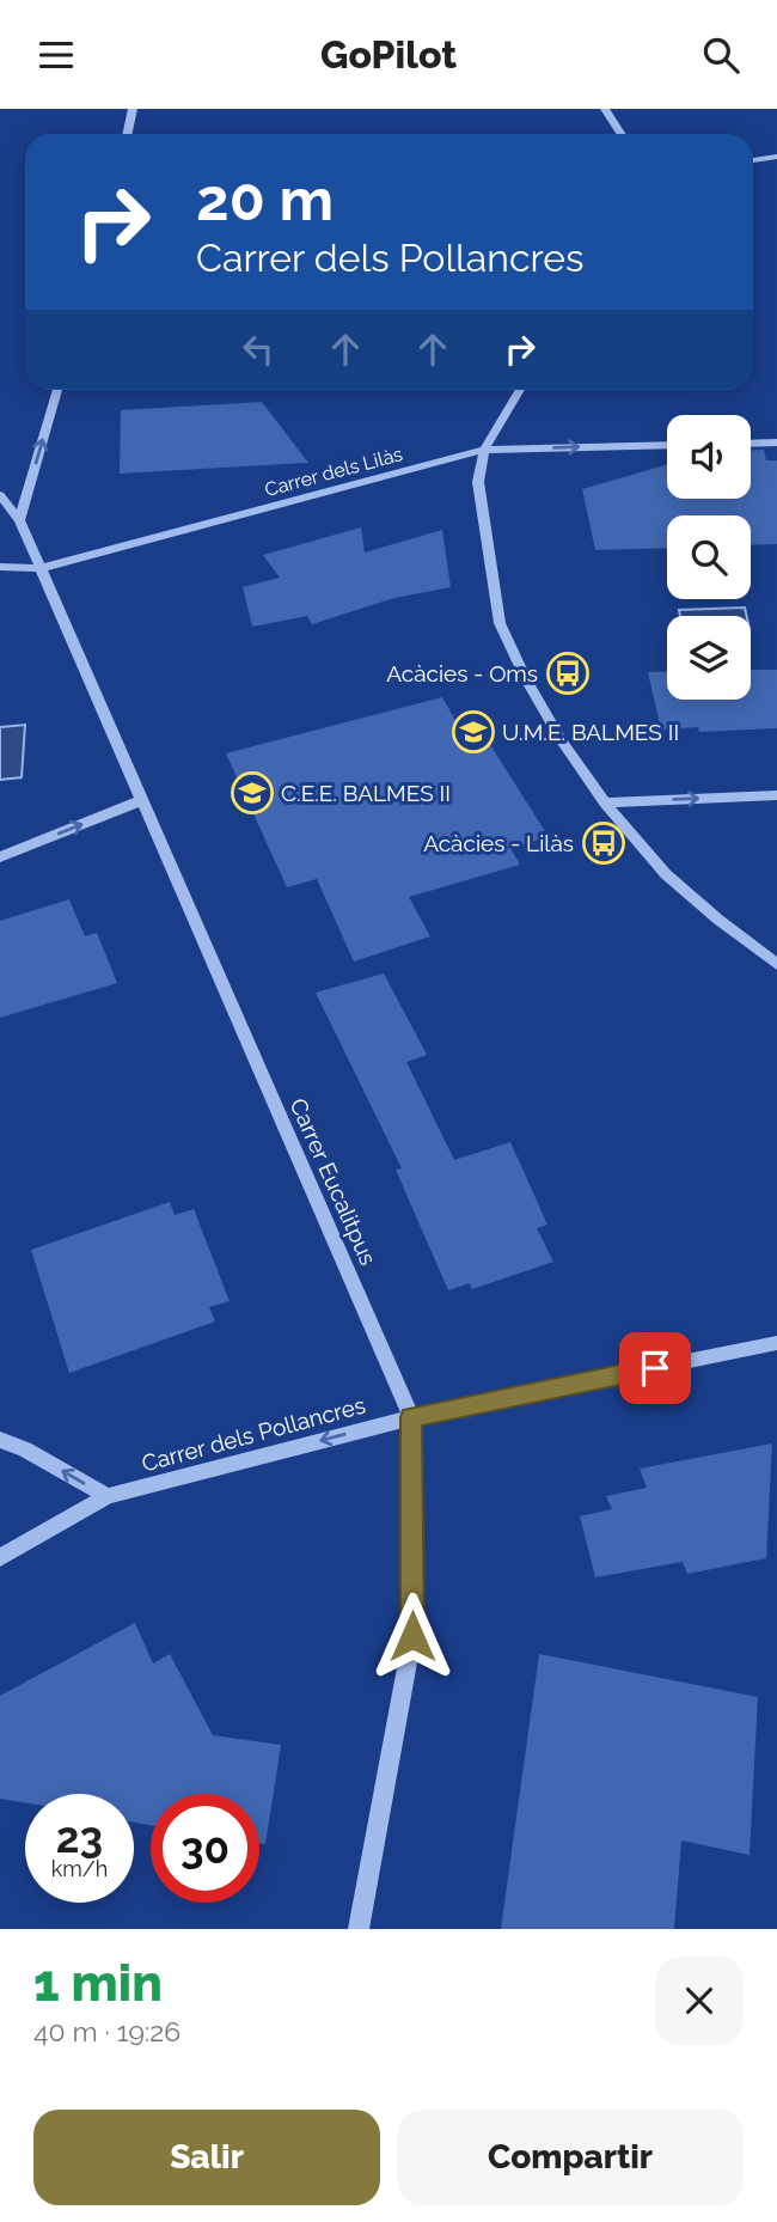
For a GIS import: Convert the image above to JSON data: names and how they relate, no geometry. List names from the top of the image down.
{
  "streets": {
    "street": ["Carrer dels Lilàs", "Carrer Eucalitpus", "Carrer dels Pollancres"]
  },
  "crossings": [
    ["Carrer dels Lilàs", "Carrer Eucalitpus"],
    ["Carrer Eucalitpus", "Carrer dels Pollancres"]
  ],
  "one_way": ["Carrer dels Pollancres"],
  "places": {
    "bus stop": ["Acàcies - Oms", "Acàcies - Lilàs"],
    "school or university": ["U.M.E. BALMES II", "C.E.E. BALMES II"]
  },
  "page": {
    "header": "GoPilot",
    "turn": ["20 m", "Carrer dels Pollancres"],
    "speed": "23 km/h",
    "limit": "30",
    "heading": ["1 min", "40 m · 19:26"],
    "buttons": ["Salir", "Compartir"]
  }
}
